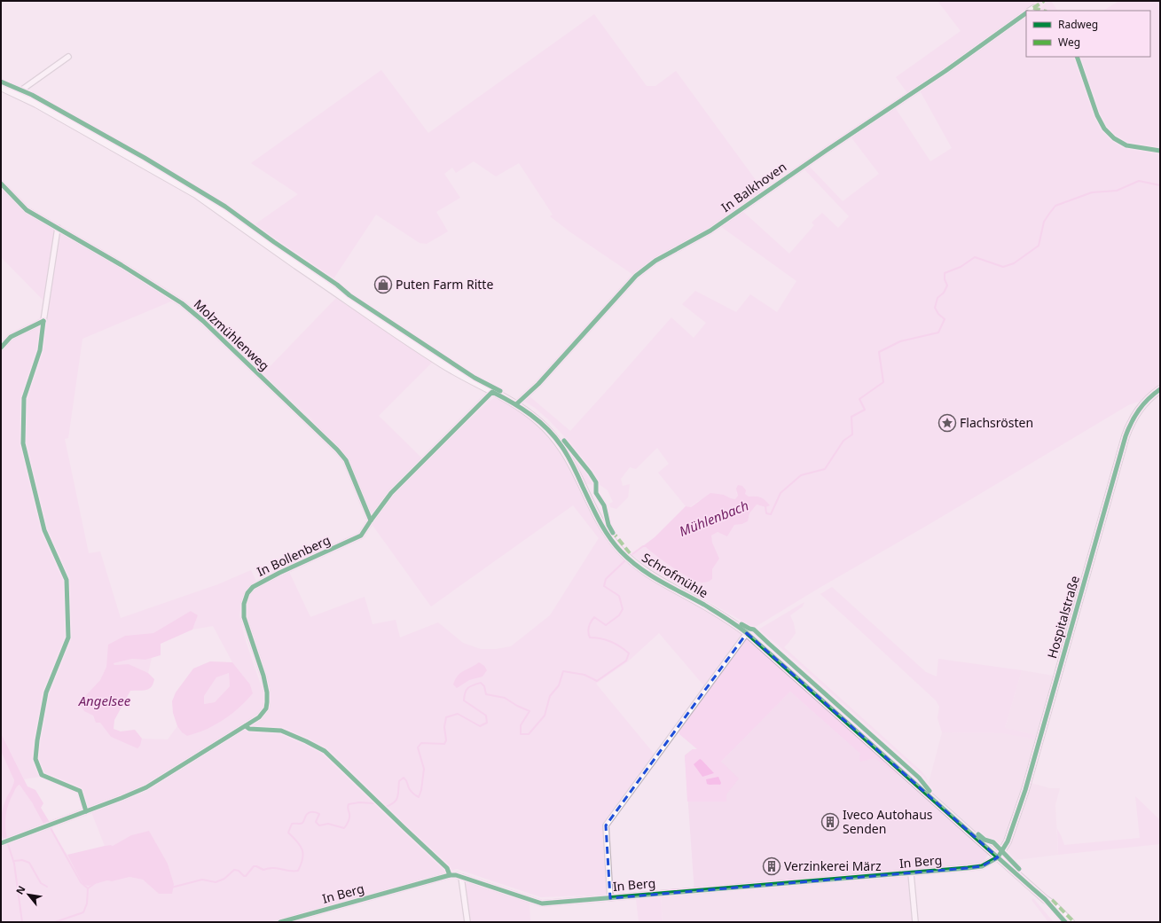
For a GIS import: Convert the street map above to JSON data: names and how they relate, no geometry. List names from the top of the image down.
{
  "streets": {
    "main road": ["Schrofmühle", "Hospitalstraße"],
    "street": [
      "In Balkhoven",
      "Molzmühlenweg",
      "In Bollenberg",
      "In Berg"
    ]
  },
  "crossings": [
    ["In Balkhoven", "Schrofmühle"],
    ["Molzmühlenweg", "In Bollenberg"],
    ["In Bollenberg", "Schrofmühle"],
    ["Schrofmühle", "In Berg"],
    ["Hospitalstraße", "In Berg"]
  ],
  "water": ["Mühlenbach", "Angelsee"],
  "places": {
    "shop": ["Puten Farm Ritte"],
    "place": ["Flachsrösten"],
    "building": ["Iveco Autohaus Senden", "Verzinkerei März"]
  },
  "legend": ["Radweg", "Weg"],
  "north": "top left"
}
